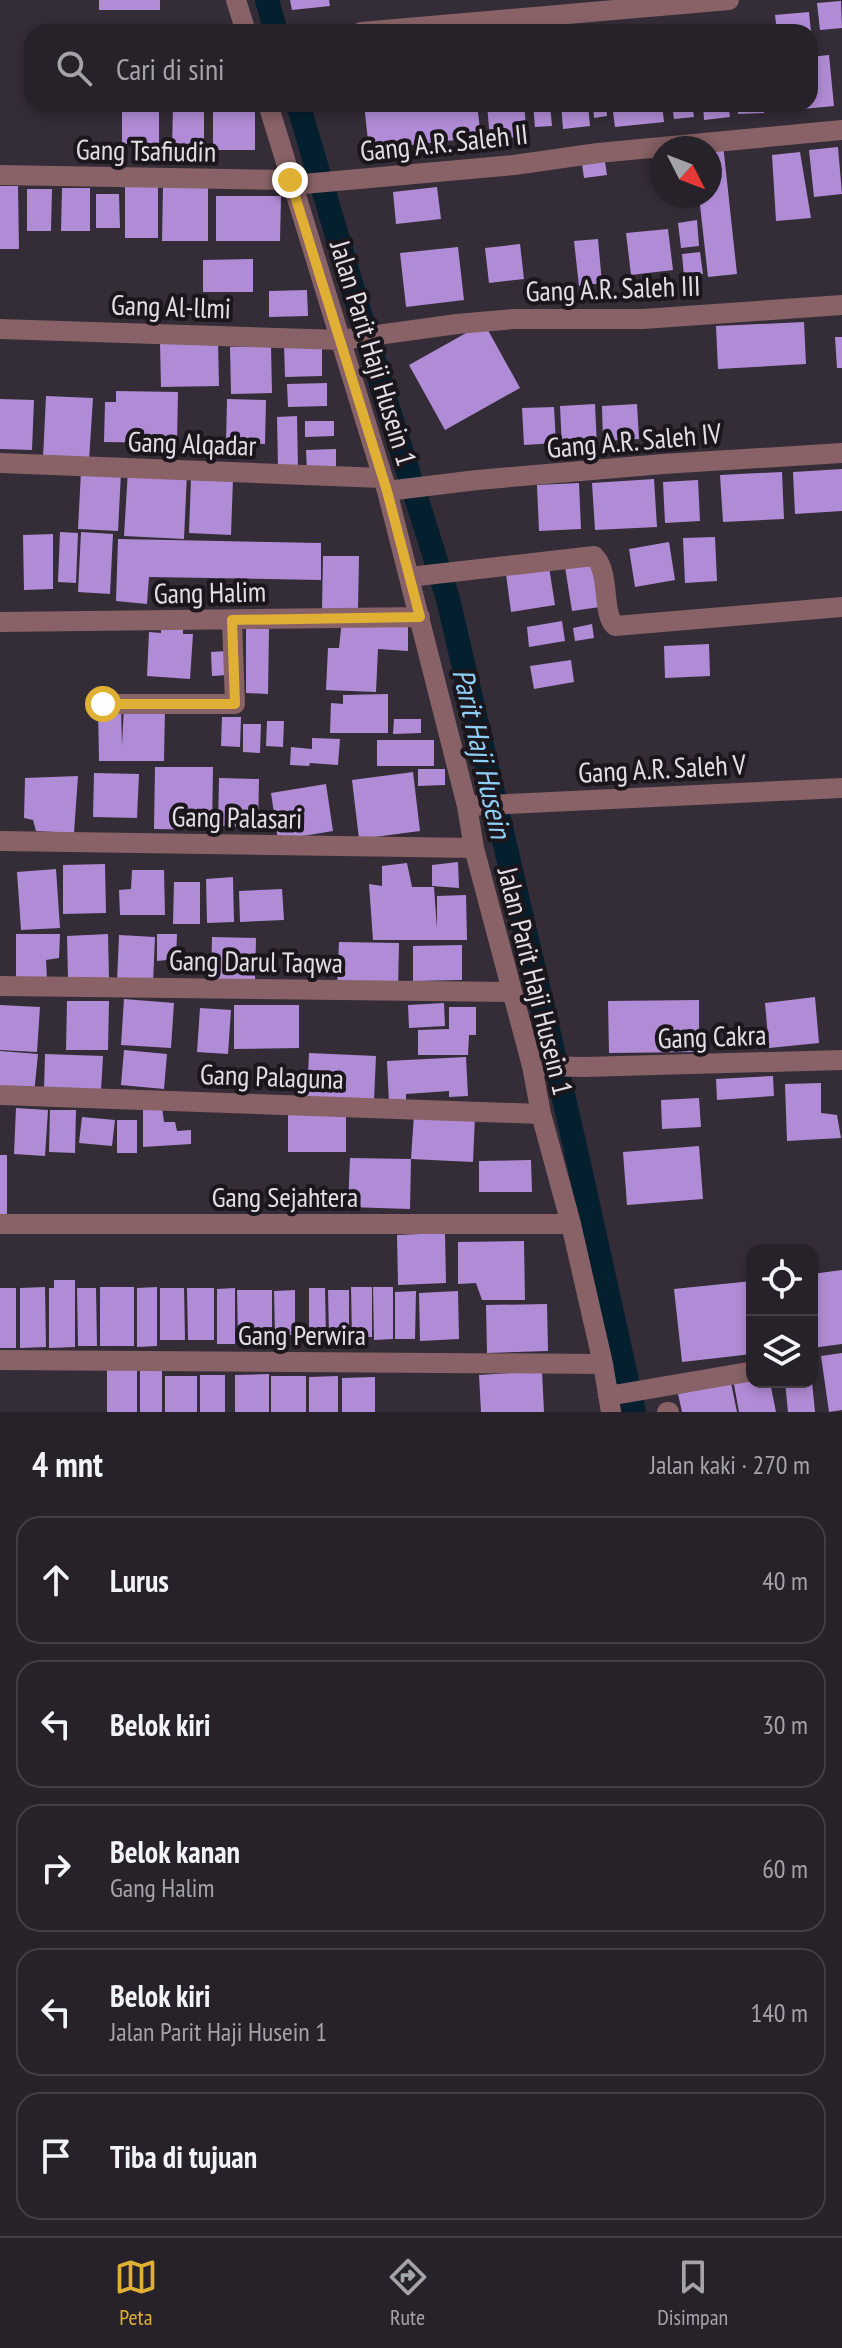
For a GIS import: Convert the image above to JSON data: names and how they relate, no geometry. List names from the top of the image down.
{
  "streets": {
    "street": [
      "Gang A.R. Saleh II",
      "Gang Tsafiudin",
      "Gang A.R. Saleh III",
      "Gang Al-llmi",
      "Jalan Parit Haji Husein 1",
      "Gang A.R. Saleh IV",
      "Gang Alqadar",
      "Gang Halim",
      "Gang A.R. Saleh V",
      "Gang Palasari",
      "Gang Darul Taqwa",
      "Gang Cakra",
      "Gang Palaguna",
      "Gang Sejahtera",
      "Gang Perwira"
    ]
  },
  "crossings": [
    ["Gang A.R. Saleh II", "Gang Tsafiudin"],
    ["Gang A.R. Saleh II", "Jalan Parit Haji Husein 1"],
    ["Gang Tsafiudin", "Jalan Parit Haji Husein 1"],
    ["Gang A.R. Saleh III", "Gang Al-llmi"],
    ["Gang A.R. Saleh III", "Jalan Parit Haji Husein 1"],
    ["Gang Al-llmi", "Jalan Parit Haji Husein 1"],
    ["Jalan Parit Haji Husein 1", "Gang A.R. Saleh IV"],
    ["Jalan Parit Haji Husein 1", "Gang Alqadar"],
    ["Jalan Parit Haji Husein 1", "Gang Halim"],
    ["Jalan Parit Haji Husein 1", "Gang A.R. Saleh V"],
    ["Jalan Parit Haji Husein 1", "Gang Palasari"],
    ["Jalan Parit Haji Husein 1", "Gang Darul Taqwa"],
    ["Jalan Parit Haji Husein 1", "Gang Cakra"],
    ["Jalan Parit Haji Husein 1", "Gang Palaguna"],
    ["Jalan Parit Haji Husein 1", "Gang Sejahtera"],
    ["Jalan Parit Haji Husein 1", "Gang Perwira"],
    ["Gang A.R. Saleh IV", "Gang Alqadar"]
  ],
  "water": ["Parit Haji Husein"],
  "north": "bottom right",
  "page": {
    "search": "Cari di sini",
    "heading": ["4 mnt", "Jalan kaki · 270 m"],
    "list": [
      ["Lurus", "40 m"],
      ["Belok kiri", "30 m"],
      ["Belok kanan", "Gang Halim", "60 m"],
      ["Belok kiri", "Jalan Parit Haji Husein 1", "140 m"],
      "Tiba di tujuan"
    ],
    "nav": ["Peta", "Rute", "Disimpan"]
  }
}
